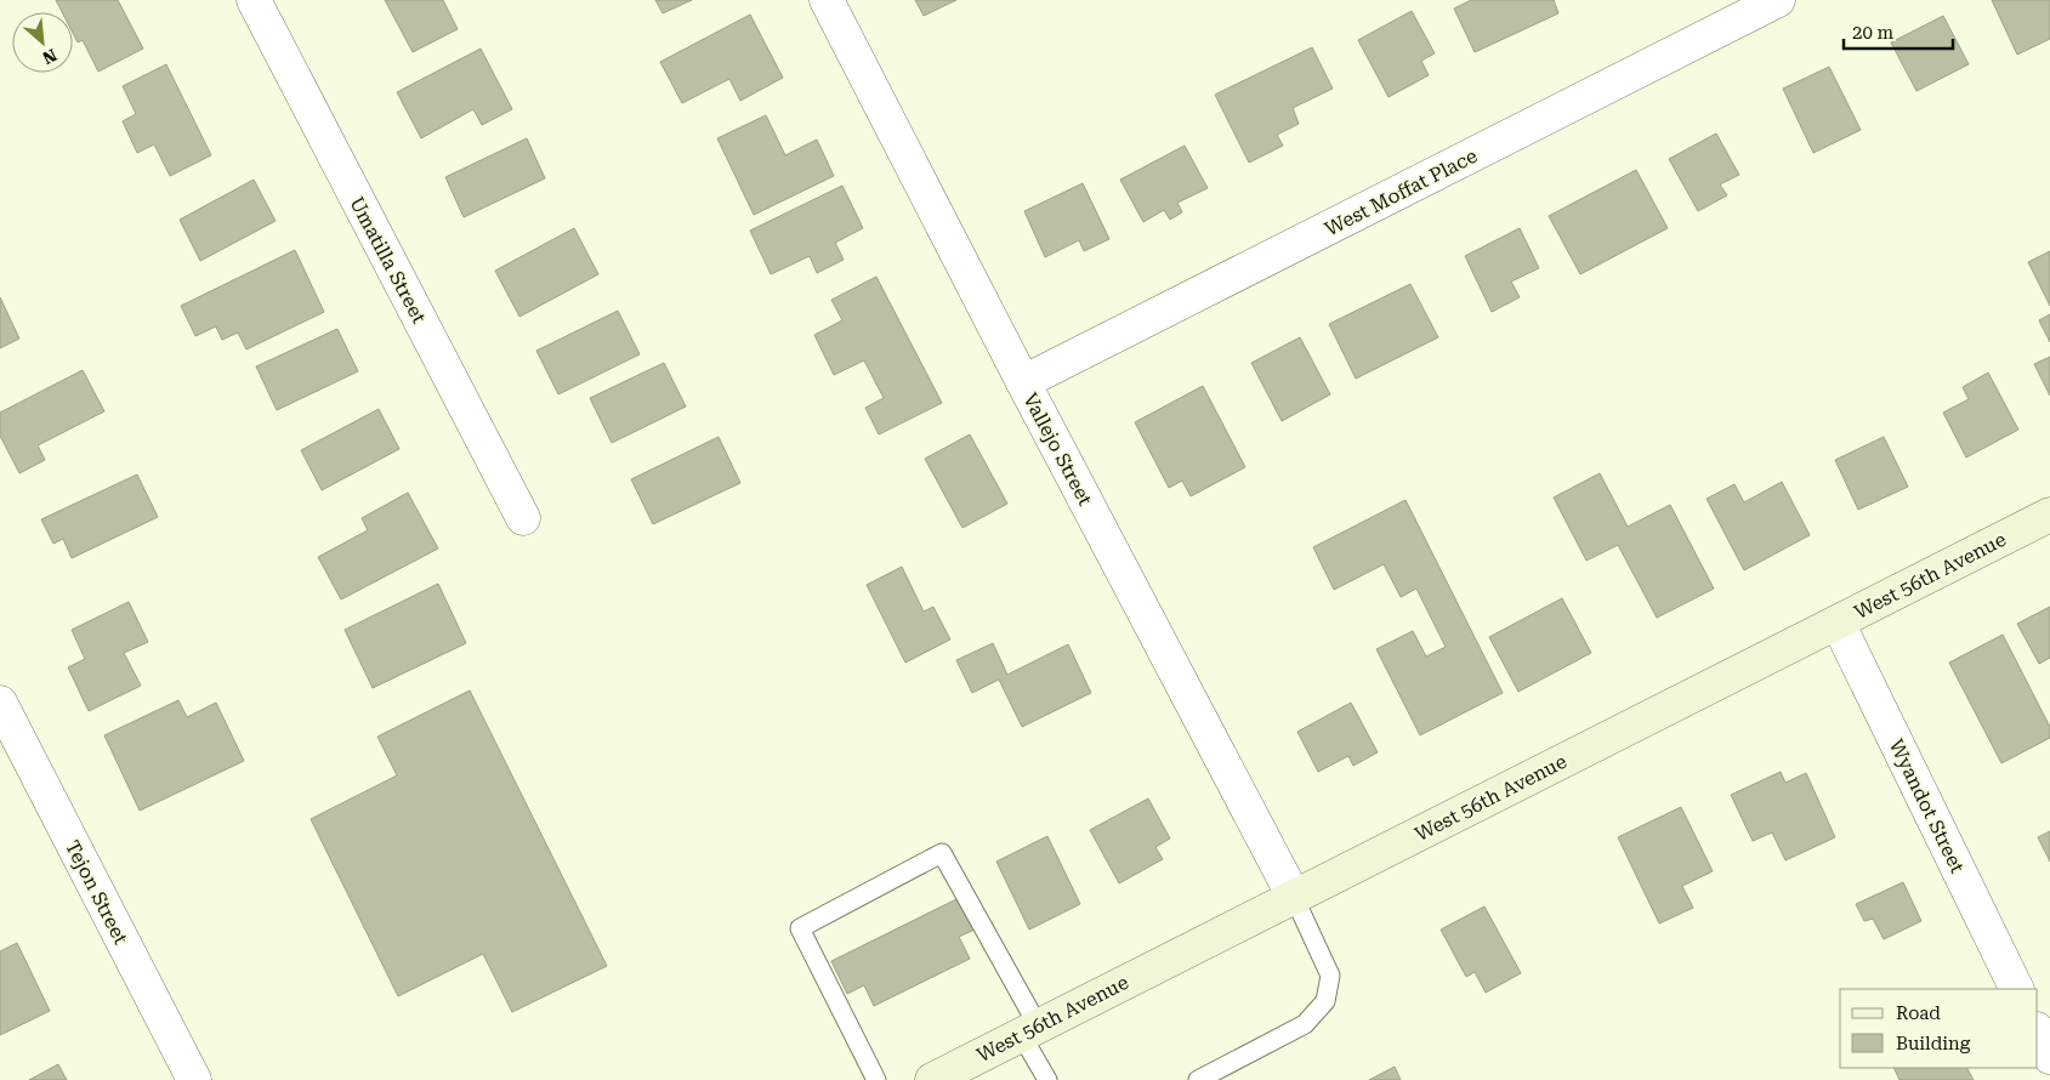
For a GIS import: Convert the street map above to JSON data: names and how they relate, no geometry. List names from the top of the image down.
{
  "streets": {
    "street": [
      "West Moffat Place",
      "Umatilla Street",
      "Vallejo Street",
      "West 56th Avenue",
      "Wyandot Street",
      "Tejon Street"
    ]
  },
  "crossings": [
    ["West Moffat Place", "Vallejo Street"],
    ["Vallejo Street", "West 56th Avenue"],
    ["West 56th Avenue", "Wyandot Street"]
  ],
  "legend": ["Road", "Building"],
  "scale_bar": "20 m",
  "north": "bottom right"
}
